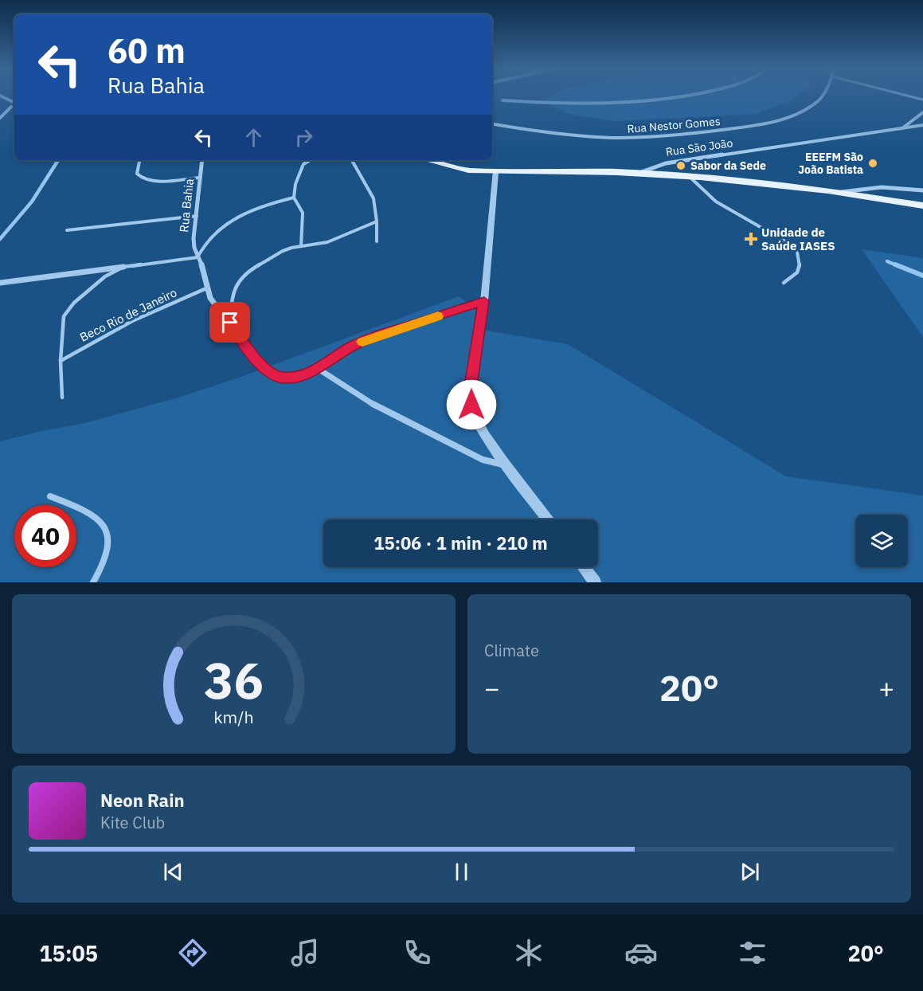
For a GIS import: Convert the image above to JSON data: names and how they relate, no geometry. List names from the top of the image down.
{
  "streets": {
    "main road": ["Rua São João"],
    "street": ["Rua Nestor Gomes", "Rua Bahia"],
    "lane": ["Beco Rio de Janeiro"]
  },
  "crossings": [
    ["Rua Bahia", "Beco Rio de Janeiro"]
  ],
  "places": {
    "other": ["EEEFM São João Batista", "Sabor da Sede"],
    "health": ["Unidade de Saúde IASES"]
  },
  "page": {
    "turn": ["60 m", "Rua Bahia"],
    "limit": "40",
    "trip": "15:06 · 1 min · 210 m",
    "tile": "Climate",
    "heat": ["−", "20°", "+"],
    "song": ["Neon Rain", "Kite Club"],
    "tabs": ["15:05", "20°"],
    "gauge": ["36", "km/h"]
  }
}
